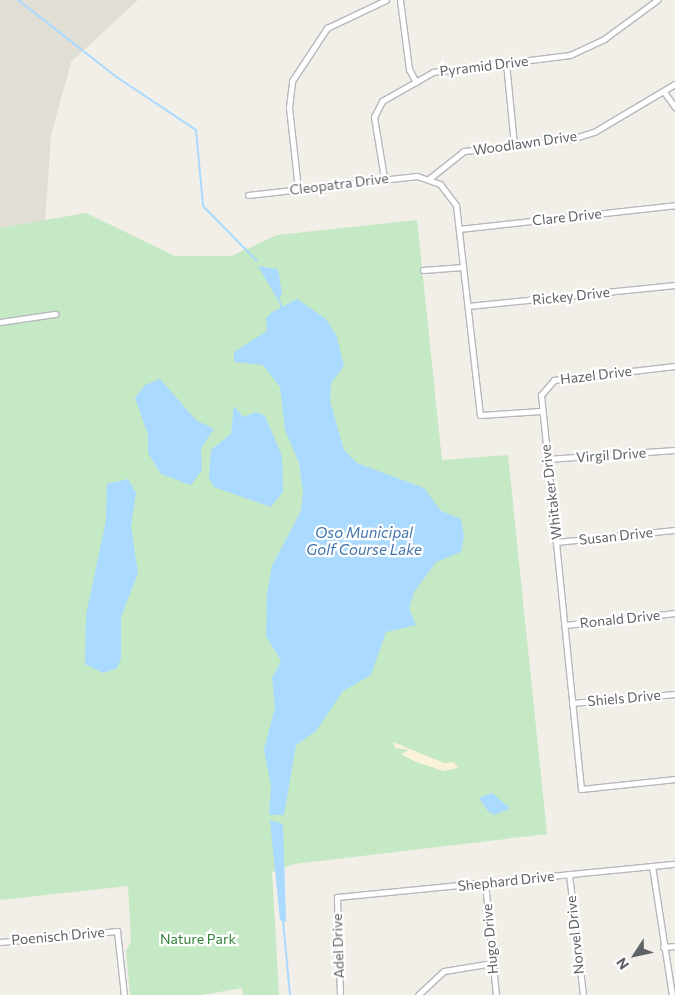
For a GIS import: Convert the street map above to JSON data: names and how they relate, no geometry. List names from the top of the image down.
{
  "streets": {
    "street": [
      "Pyramid Drive",
      "Woodlawn Drive",
      "Cleopatra Drive",
      "Clare Drive",
      "Rickey Drive",
      "Hazel Drive",
      "Virgil Drive",
      "Whitaker Drive",
      "Susan Drive",
      "Ronald Drive",
      "Shiels Drive",
      "Shephard Drive",
      "Norvel Drive",
      "Poenisch Drive",
      "Hugo Drive",
      "Adel Drive"
    ]
  },
  "crossings": [
    ["Pyramid Drive", "Cleopatra Drive"],
    ["Woodlawn Drive", "Cleopatra Drive"],
    ["Hazel Drive", "Whitaker Drive"],
    ["Virgil Drive", "Whitaker Drive"],
    ["Whitaker Drive", "Susan Drive"],
    ["Whitaker Drive", "Ronald Drive"],
    ["Whitaker Drive", "Shiels Drive"],
    ["Shephard Drive", "Norvel Drive"],
    ["Shephard Drive", "Hugo Drive"],
    ["Shephard Drive", "Adel Drive"]
  ],
  "water": ["Oso Municipal Golf Course Lake"],
  "parks": ["Nature Park"],
  "north": "bottom left"
}
